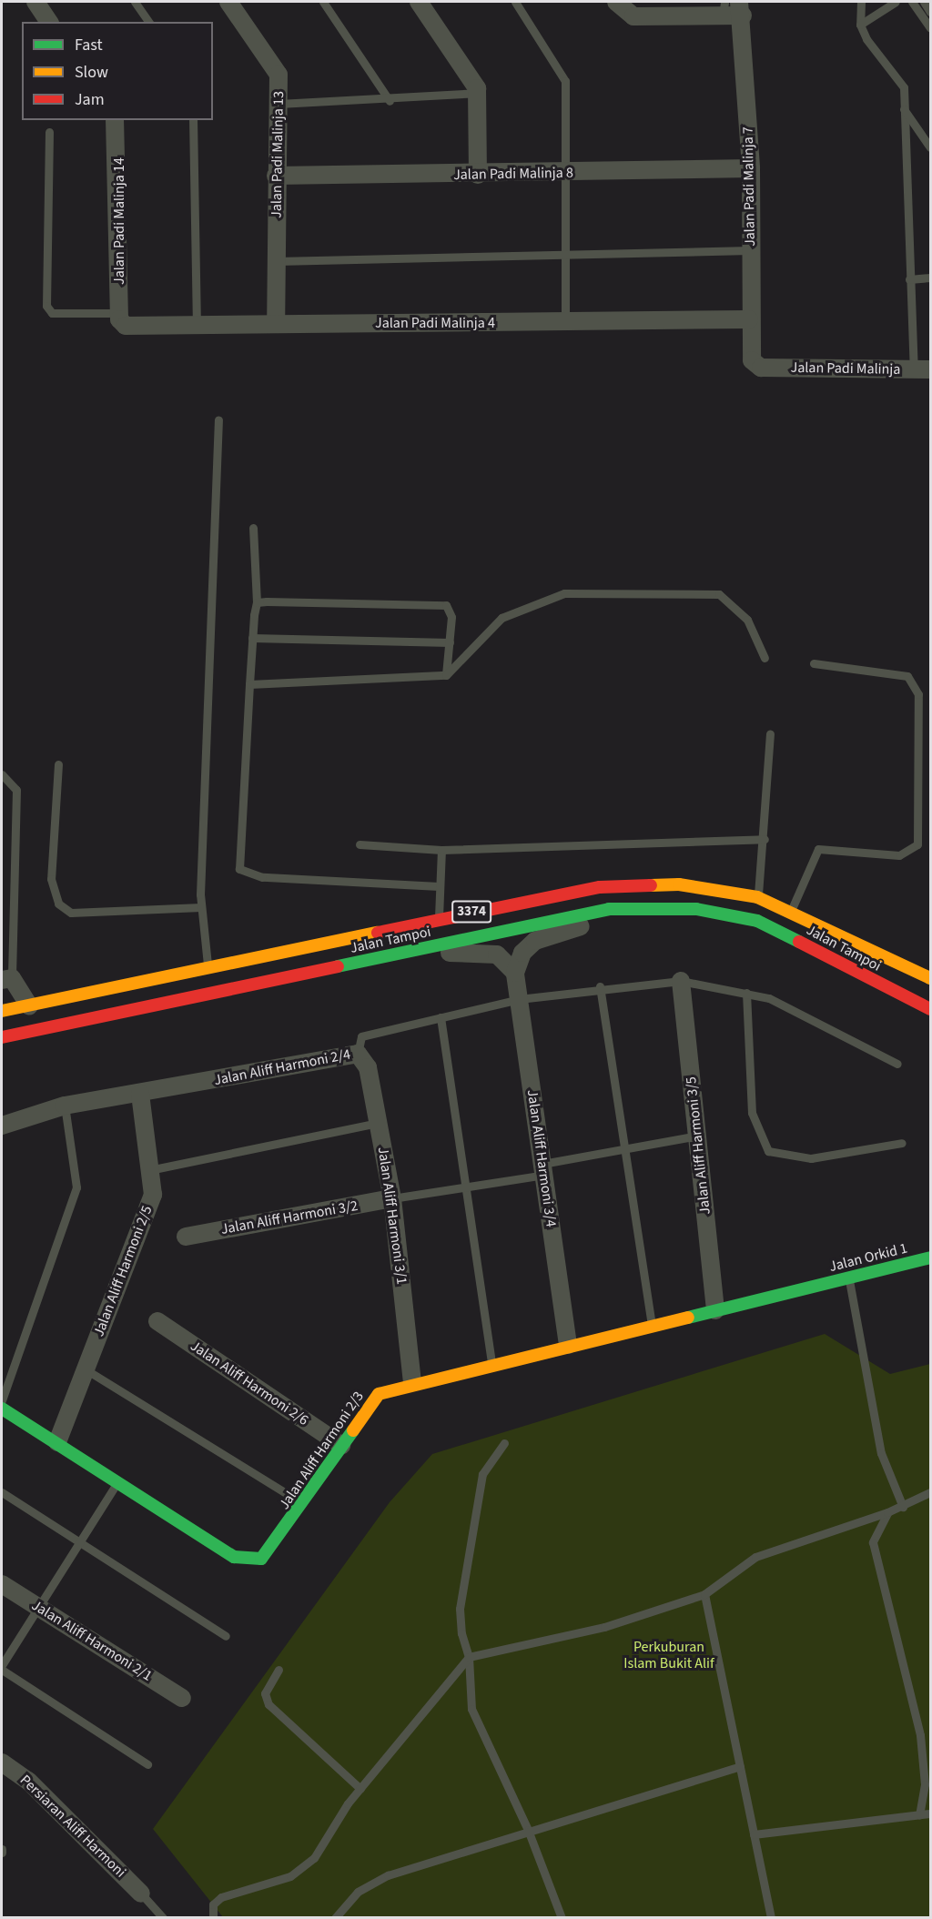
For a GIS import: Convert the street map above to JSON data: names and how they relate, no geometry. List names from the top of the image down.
{
  "streets": {
    "main road": [
      "3374",
      "Jalan Tampoi",
      "Jalan Orkid 1",
      "Jalan Aliff Harmoni 2/3"
    ],
    "street": [
      "Jalan Padi Malinja 13",
      "Jalan Padi Malinja 8",
      "Jalan Padi Malinja 7",
      "Jalan Padi Malinja 14",
      "Jalan Padi Malinja 4",
      "Jalan Padi Malinja",
      "Jalan Aliff Harmoni 2/4",
      "Jalan Aliff Harmoni 3/5",
      "Jalan Aliff Harmoni 3/4",
      "Jalan Aliff Harmoni 3/1",
      "Jalan Aliff Harmoni 3/2",
      "Jalan Aliff Harmoni 2/5",
      "Jalan Aliff Harmoni 2/6",
      "Jalan Aliff Harmoni 2/1",
      "Persiaran Aliff Harmoni"
    ]
  },
  "crossings": [
    ["Jalan Padi Malinja 13", "Jalan Padi Malinja 8"],
    ["Jalan Padi Malinja 13", "Jalan Padi Malinja 4"],
    ["Jalan Padi Malinja 8", "Jalan Padi Malinja 7"],
    ["Jalan Padi Malinja 7", "Jalan Padi Malinja 4"],
    ["Jalan Padi Malinja 7", "Jalan Padi Malinja"],
    ["Jalan Padi Malinja 14", "Jalan Padi Malinja 4"],
    ["Jalan Aliff Harmoni 2/4", "Jalan Aliff Harmoni 3/5"],
    ["Jalan Aliff Harmoni 2/4", "Jalan Aliff Harmoni 3/4"],
    ["Jalan Aliff Harmoni 2/4", "Jalan Aliff Harmoni 3/1"],
    ["Jalan Aliff Harmoni 2/4", "Jalan Aliff Harmoni 2/5"],
    ["Jalan Aliff Harmoni 3/5", "Jalan Aliff Harmoni 2/3"],
    ["Jalan Aliff Harmoni 3/4", "Jalan Aliff Harmoni 2/3"],
    ["Jalan Aliff Harmoni 3/1", "Jalan Aliff Harmoni 3/2"],
    ["Jalan Aliff Harmoni 3/1", "Jalan Aliff Harmoni 2/3"],
    ["Jalan Orkid 1", "Jalan Aliff Harmoni 2/3"],
    ["Jalan Aliff Harmoni 2/5", "Jalan Aliff Harmoni 2/3"],
    ["Jalan Aliff Harmoni 2/6", "Jalan Aliff Harmoni 2/3"]
  ],
  "parks": ["Perkuburan Islam Bukit Alif"],
  "legend": ["Fast", "Slow", "Jam"]
}
